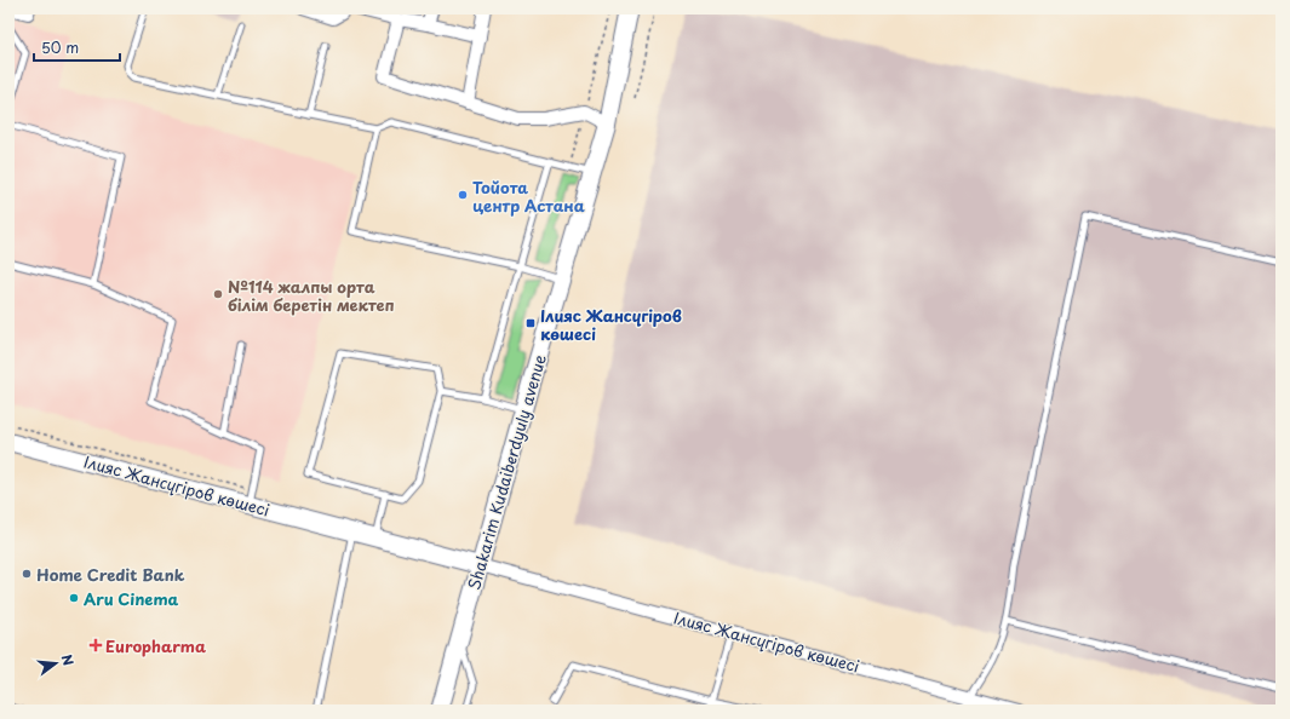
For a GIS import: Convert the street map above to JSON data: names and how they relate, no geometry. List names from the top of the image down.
{
  "streets": {
    "main road": ["Shakarim Kudaiberdyuly avenue", "Ілияс Жансүгіров көшесі"]
  },
  "crossings": [
    ["Shakarim Kudaiberdyuly avenue", "Ілияс Жансүгіров көшесі"]
  ],
  "places": {
    "other": [
      "Тойота центр Астана",
      "№114 жалпы орта білім беретін мектеп",
      "Home Credit Bank",
      "Aru Cinema"
    ],
    "transit": ["Ілияс Жансүгіров көшесі"],
    "health": ["Europharma"]
  },
  "scale_bar": "50 m",
  "north": "right"
}
